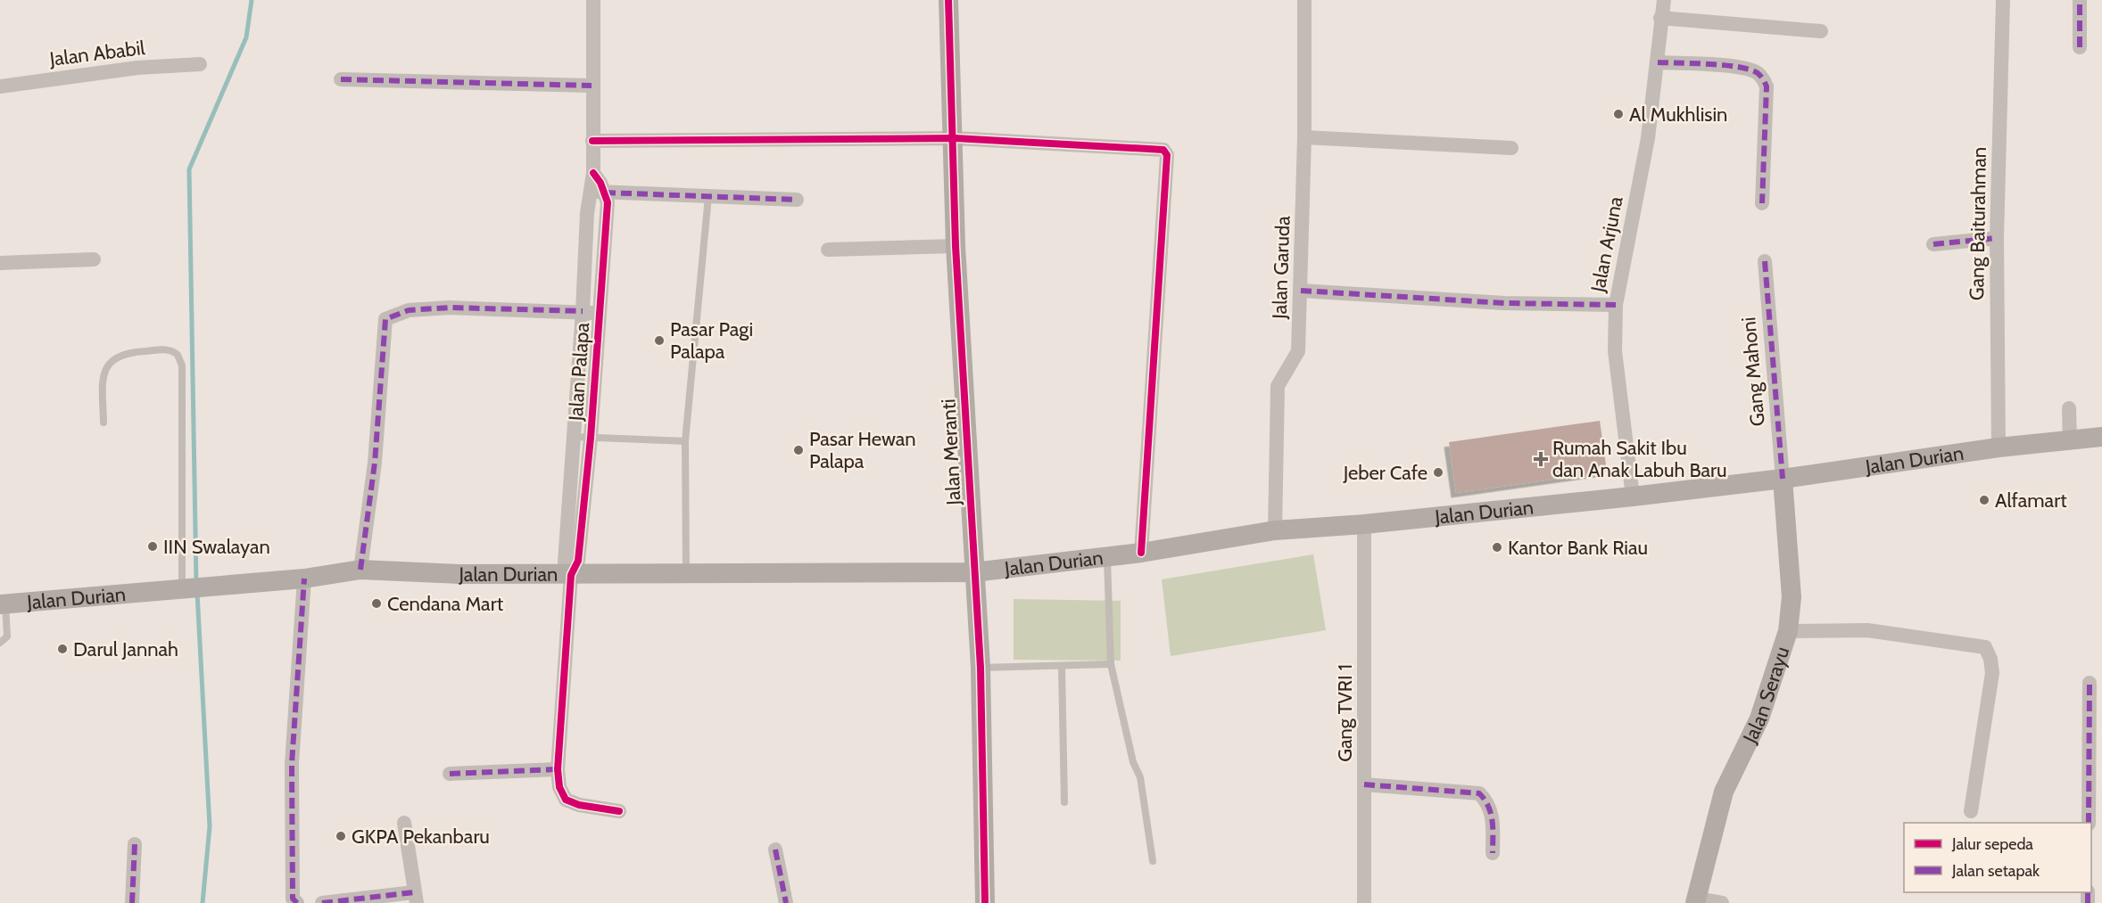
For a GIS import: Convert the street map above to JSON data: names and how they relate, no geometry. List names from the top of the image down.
{
  "streets": {
    "main road": ["Jalan Meranti", "Jalan Durian", "Jalan Serayu"],
    "street": [
      "Jalan Ababil",
      "Gang Baiturahman",
      "Jalan Arjuna",
      "Jalan Garuda",
      "Jalan Palapa",
      "Gang Mahoni",
      "Gang TVRI 1"
    ]
  },
  "crossings": [
    ["Gang Baiturahman", "Jalan Durian"],
    ["Jalan Arjuna", "Jalan Durian"],
    ["Jalan Garuda", "Jalan Durian"],
    ["Jalan Palapa", "Jalan Durian"],
    ["Gang Mahoni", "Jalan Durian"],
    ["Gang Mahoni", "Jalan Serayu"],
    ["Jalan Meranti", "Jalan Durian"],
    ["Jalan Durian", "Jalan Serayu"],
    ["Jalan Durian", "Gang TVRI 1"]
  ],
  "places": {
    "other": [
      "Al Mukhlisin",
      "Pasar Pagi Palapa",
      "Pasar Hewan Palapa",
      "Jeber Cafe",
      "Alfamart",
      "IIN Swalayan",
      "Kantor Bank Riau",
      "Cendana Mart",
      "Darul Jannah",
      "GKPA Pekanbaru"
    ],
    "health": ["Rumah Sakit Ibu dan Anak Labuh Baru"]
  },
  "legend": ["Jalur sepeda", "Jalan setapak"]
}
